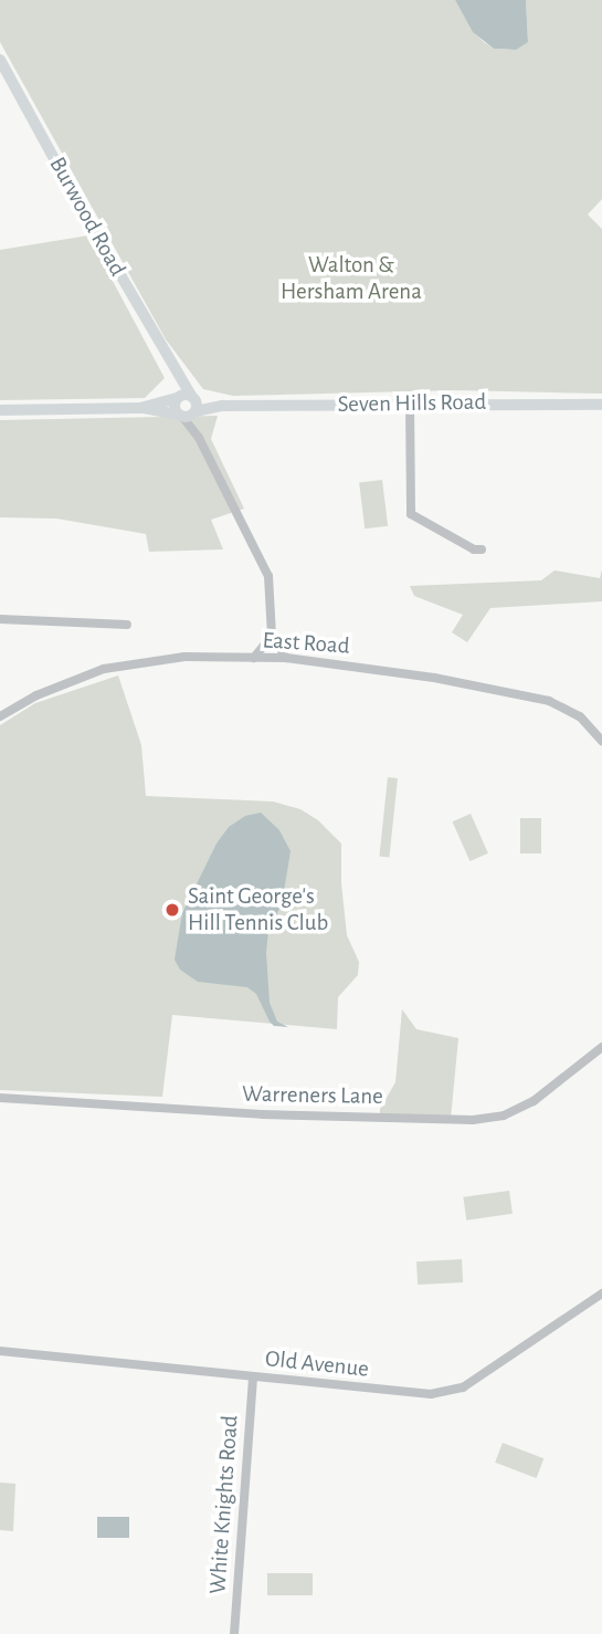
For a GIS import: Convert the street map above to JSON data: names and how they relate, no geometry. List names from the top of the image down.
{
  "streets": {
    "main road": ["Burwood Road", "Seven Hills Road"],
    "street": [
      "East Road",
      "Warreners Lane",
      "Old Avenue",
      "White Knights Road"
    ]
  },
  "crossings": [
    ["Burwood Road", "Seven Hills Road"],
    ["Old Avenue", "White Knights Road"]
  ],
  "parks": ["Walton & Hersham Arena"],
  "places": ["Saint George's Hill Tennis Club"]
}
